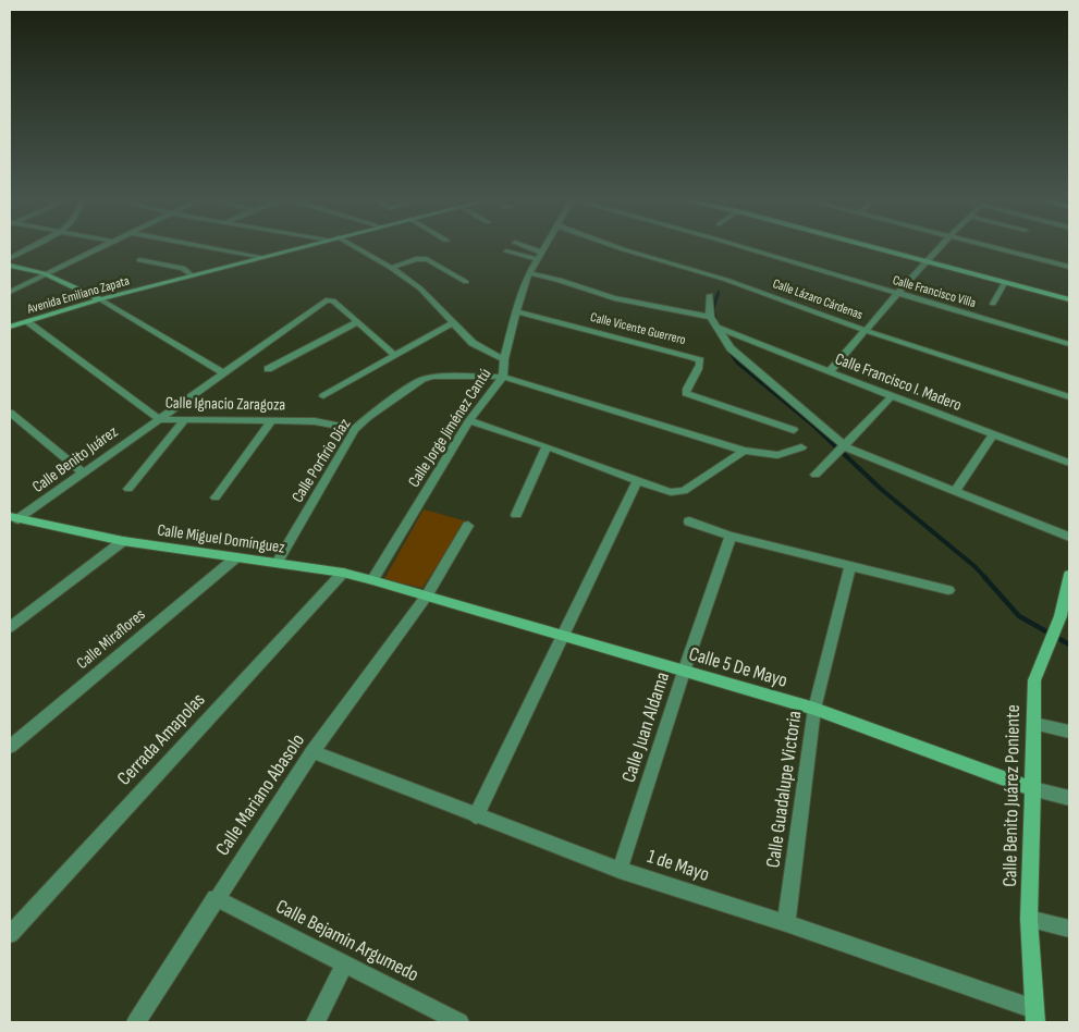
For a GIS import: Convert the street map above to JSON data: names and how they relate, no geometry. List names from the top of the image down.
{
  "streets": {
    "street": [
      "Calle Francisco Villa",
      "Avenida Emiliano Zapata",
      "Calle Lázaro Cárdenas",
      "Calle Vicente Guerrero",
      "Calle Francisco I. Madero",
      "Calle Ignacio Zaragoza",
      "Calle Jorge Jiménez Cantú",
      "Calle Benito Juárez",
      "Calle Porfirio Díaz",
      "Calle Miguel Domínguez",
      "Calle Miraflores",
      "Calle 5 De Mayo",
      "Calle Juan Aldama",
      "Cerrada Amapolas",
      "Calle Guadalupe Victoria",
      "Calle Mariano Abasolo",
      "Calle Benito Juárez Poniente",
      "1 de Mayo",
      "Calle Bejamin Argumedo"
    ]
  },
  "crossings": [
    ["Avenida Emiliano Zapata", "Calle Ignacio Zaragoza"],
    ["Calle Vicente Guerrero", "Calle Jorge Jiménez Cantú"],
    ["Calle Ignacio Zaragoza", "Calle Benito Juárez"],
    ["Calle Ignacio Zaragoza", "Calle Porfirio Díaz"],
    ["Calle Jorge Jiménez Cantú", "Calle Porfirio Díaz"],
    ["Calle Jorge Jiménez Cantú", "Calle Miguel Domínguez"],
    ["Calle Benito Juárez", "Calle Miguel Domínguez"],
    ["Calle Porfirio Díaz", "Calle Miguel Domínguez"],
    ["Calle Miguel Domínguez", "Calle Miraflores"],
    ["Calle Miguel Domínguez", "Calle 5 De Mayo"],
    ["Calle Miguel Domínguez", "Cerrada Amapolas"],
    ["Calle Miguel Domínguez", "Calle Mariano Abasolo"],
    ["Calle 5 De Mayo", "Calle Juan Aldama"],
    ["Calle 5 De Mayo", "Calle Guadalupe Victoria"],
    ["Calle 5 De Mayo", "Calle Mariano Abasolo"],
    ["Calle 5 De Mayo", "Calle Benito Juárez Poniente"],
    ["Calle Juan Aldama", "1 de Mayo"],
    ["Calle Guadalupe Victoria", "1 de Mayo"],
    ["Calle Mariano Abasolo", "1 de Mayo"],
    ["Calle Mariano Abasolo", "Calle Bejamin Argumedo"],
    ["Calle Benito Juárez Poniente", "1 de Mayo"]
  ]
}
